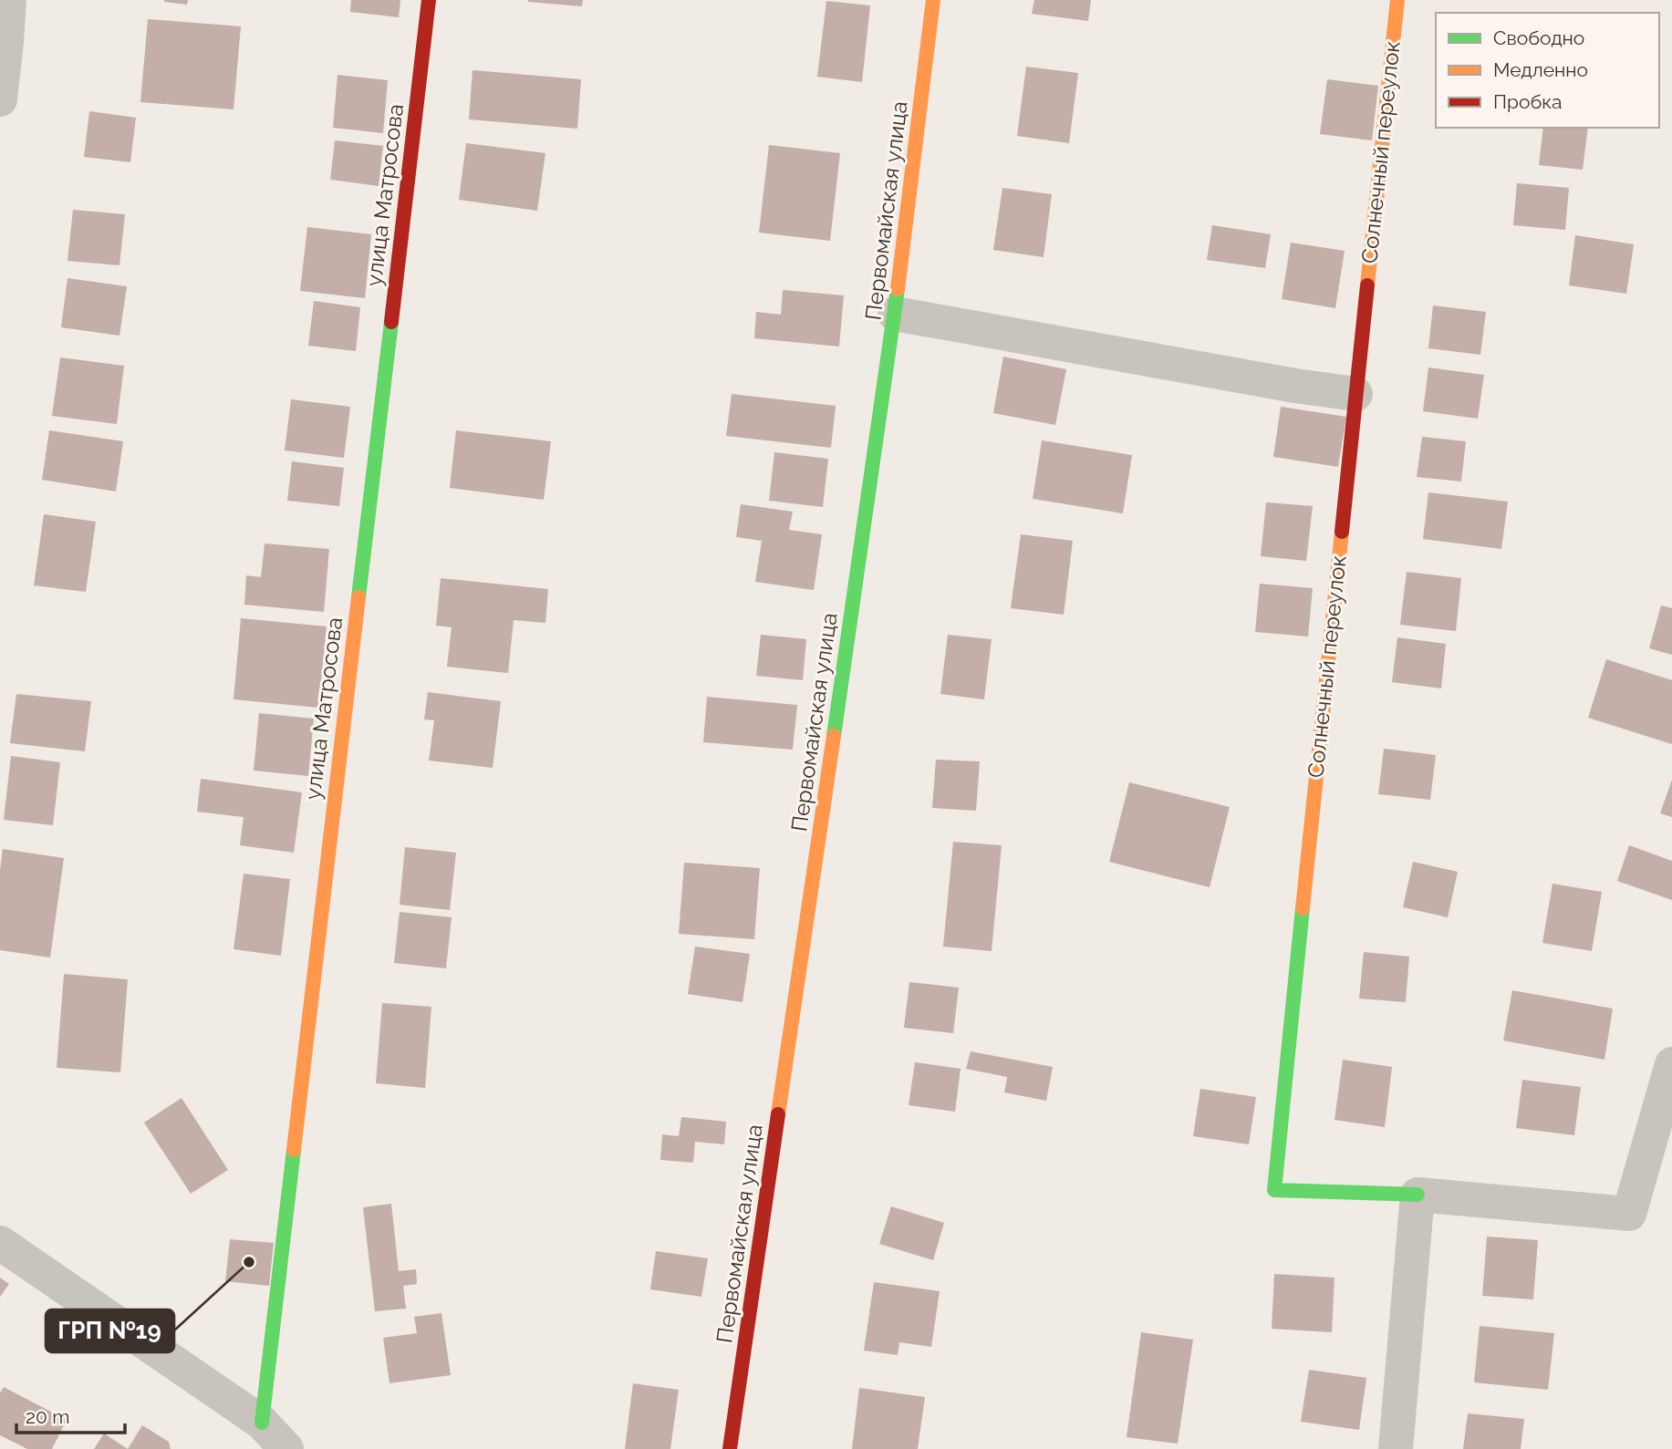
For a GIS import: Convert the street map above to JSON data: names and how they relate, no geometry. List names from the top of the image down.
{
  "streets": {
    "street": ["Солнечный переулок", "улица Матросова", "Первомайская улица"]
  },
  "places": ["ГРП №19"],
  "legend": ["Свободно", "Медленно", "Пробка"],
  "scale_bar": "20 m"
}
